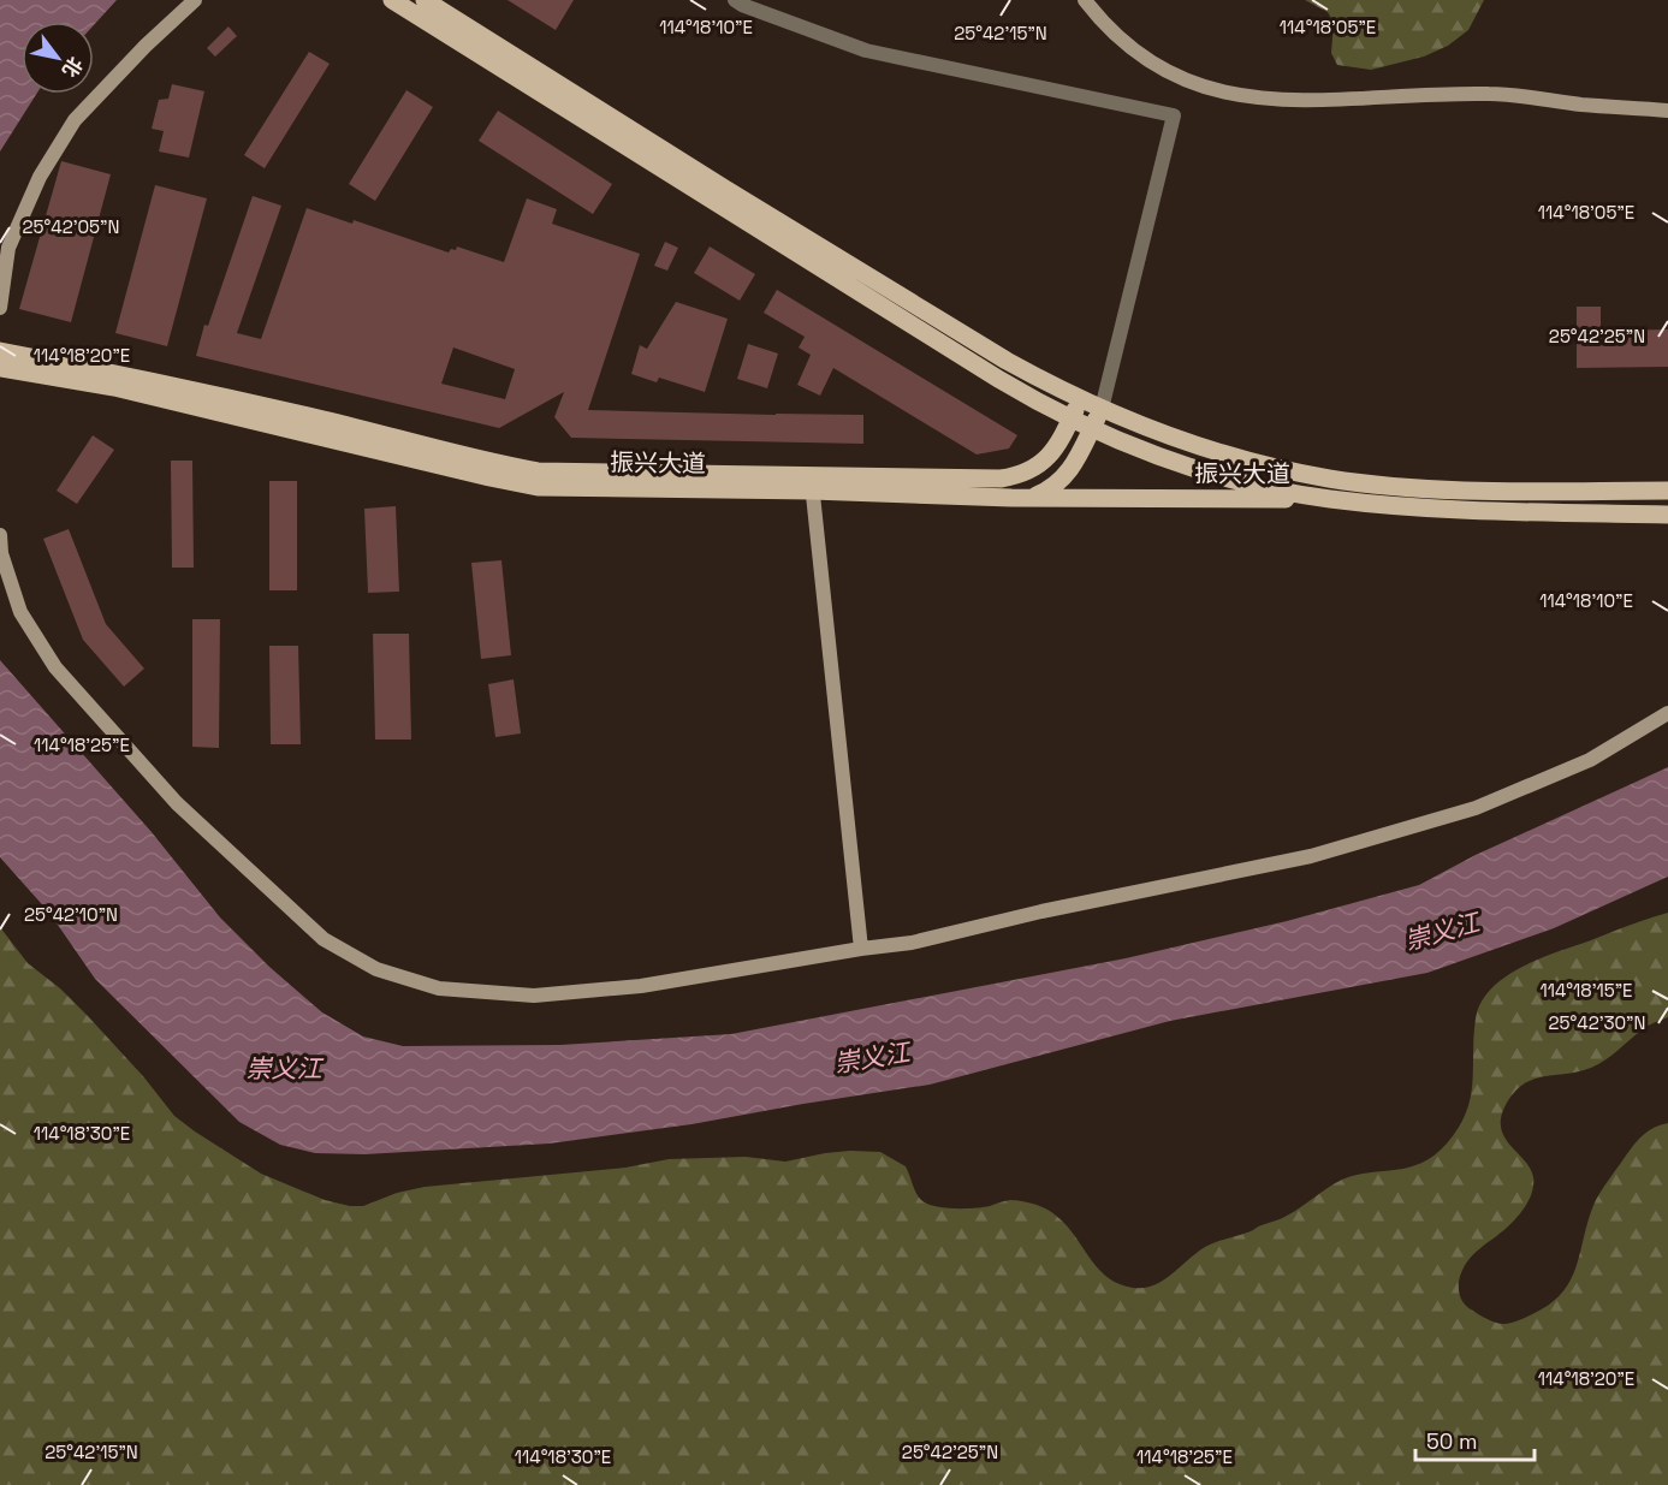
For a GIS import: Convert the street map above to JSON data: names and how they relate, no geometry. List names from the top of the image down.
{
  "streets": {
    "main road": ["振兴大道"]
  },
  "water": ["崇义江"],
  "scale_bar": "50 m",
  "north": "bottom right",
  "coordinates": [
    "114°18'10\"E",
    "114°18'05\"E",
    "25°42'15\"N",
    "25°42'05\"N",
    "25°42'25\"N",
    "114°18'20\"E",
    "114°18'25\"E",
    "25°42'10\"N",
    "114°18'15\"E",
    "25°42'30\"N",
    "114°18'30\"E"
  ]
}
